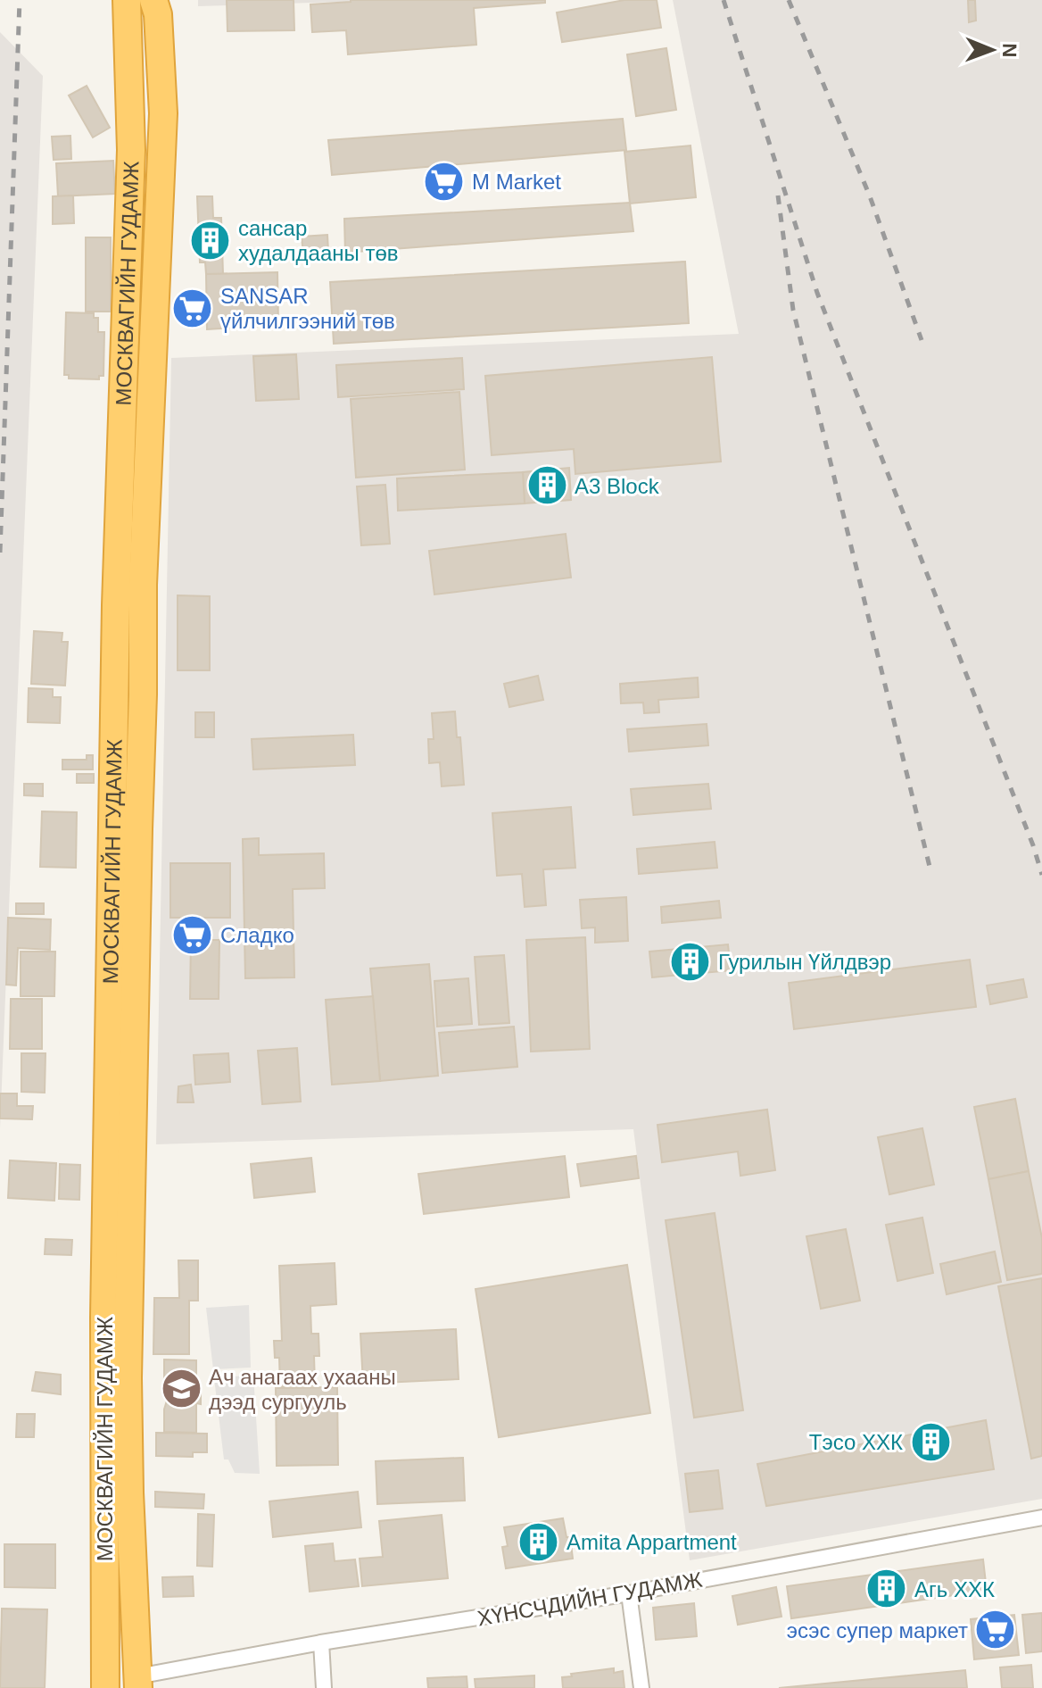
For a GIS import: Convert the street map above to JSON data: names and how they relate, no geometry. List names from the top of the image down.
{
  "streets": {
    "highway": ["МОСКВАГИЙН ГУДАМЖ"],
    "street": ["ХҮНСЧДИЙН ГУДАМЖ"]
  },
  "crossings": [
    ["МОСКВАГИЙН ГУДАМЖ", "ХҮНСЧДИЙН ГУДАМЖ"]
  ],
  "places": {
    "supermarket": [
      "М Market",
      "SANSAR үйлчилгээний төв",
      "Сладко",
      "эсэс супер маркет"
    ],
    "building": [
      "сансар худалдааны төв",
      "A3 Block",
      "Гурилын Үйлдвэр",
      "Тэсо ХХК",
      "Amita Appartment",
      "Агь ХХК"
    ],
    "school or university": ["Ач анагаах ухааны дээд сургууль"]
  },
  "north": "right"
}
